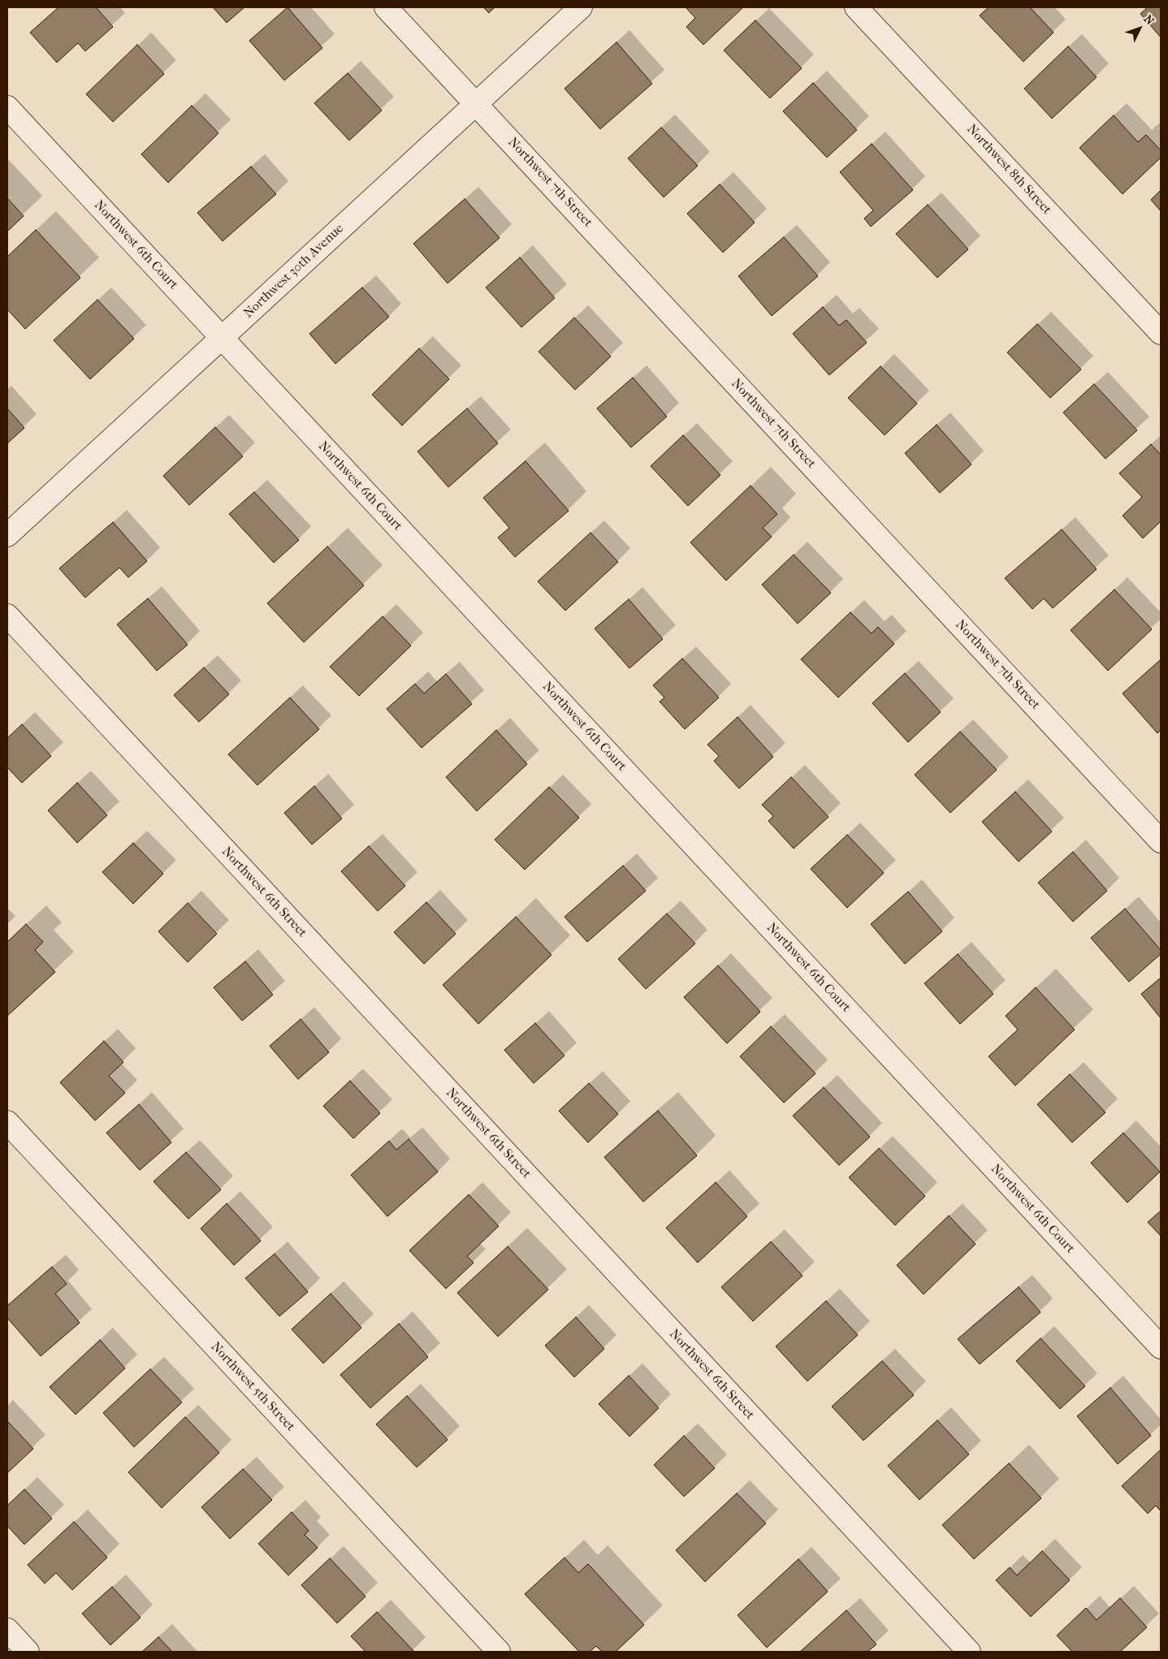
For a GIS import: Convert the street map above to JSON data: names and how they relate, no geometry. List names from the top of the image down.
{
  "streets": {
    "street": [
      "Northwest 8th Street",
      "Northwest 7th Street",
      "Northwest 6th Court",
      "Northwest 30th Avenue",
      "Northwest 6th Street",
      "Northwest 5th Street"
    ]
  },
  "crossings": [
    ["Northwest 7th Street", "Northwest 30th Avenue"],
    ["Northwest 6th Court", "Northwest 30th Avenue"]
  ],
  "north": "top right"
}
